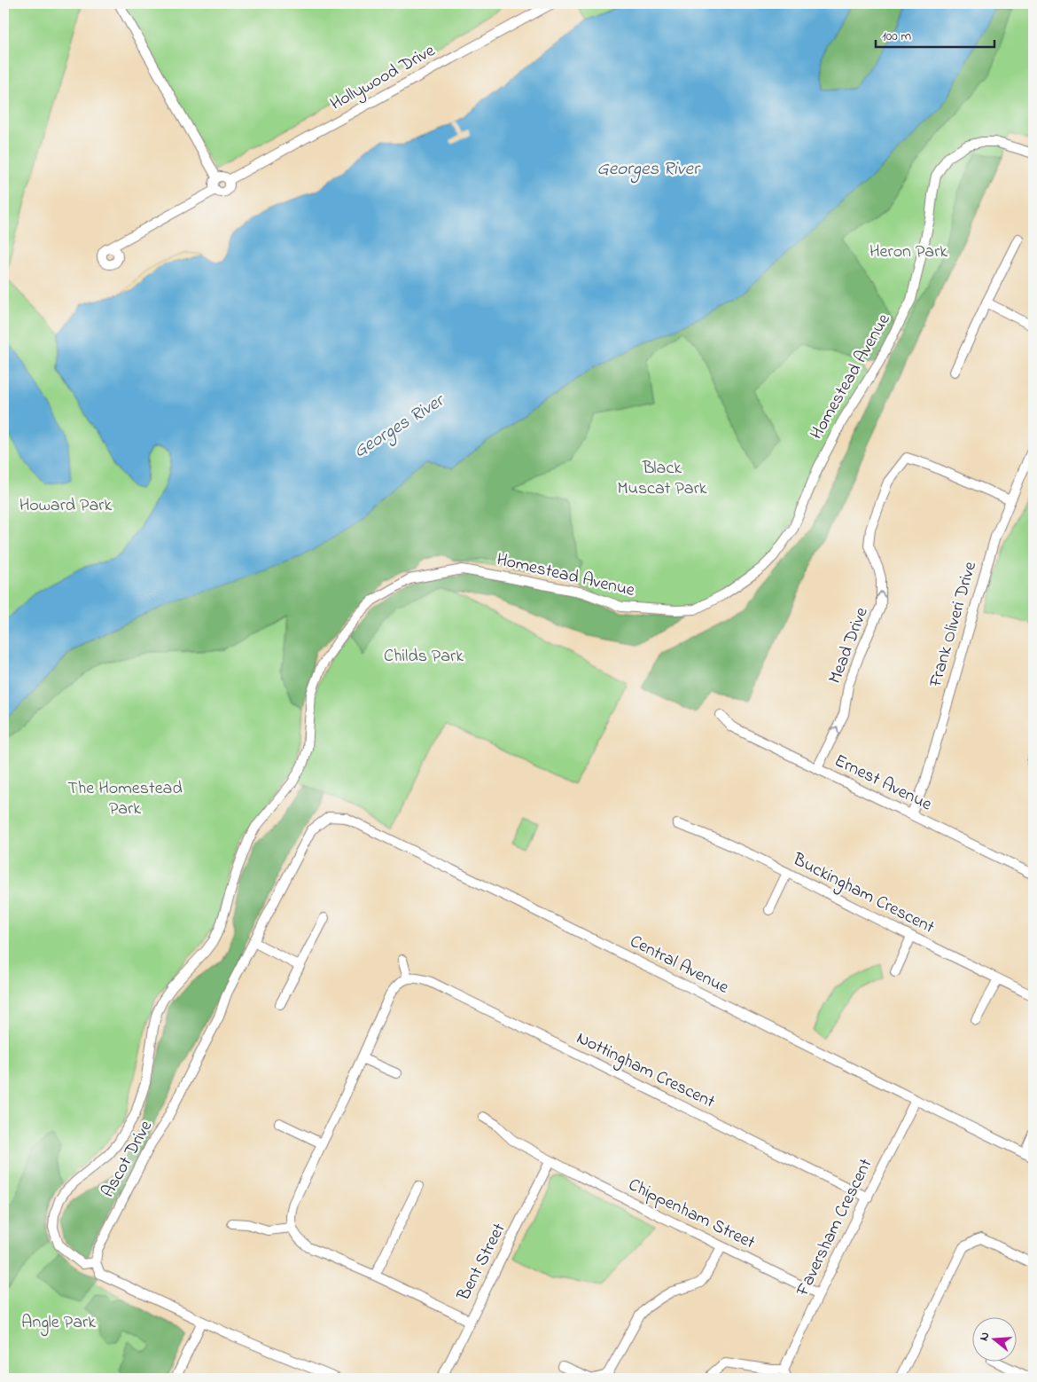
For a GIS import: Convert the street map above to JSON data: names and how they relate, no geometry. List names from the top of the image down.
{
  "streets": {
    "street": [
      "Hollywood Drive",
      "Homestead Avenue",
      "Frank Oliveri Drive",
      "Mead Drive",
      "Ernest Avenue",
      "Buckingham Crescent",
      "Central Avenue",
      "Nottingham Crescent",
      "Ascot Drive",
      "Chippenham Street",
      "Faversham Crescent",
      "Bent Street"
    ]
  },
  "crossings": [
    ["Homestead Avenue", "Ascot Drive"],
    ["Frank Oliveri Drive", "Mead Drive"],
    ["Frank Oliveri Drive", "Ernest Avenue"],
    ["Mead Drive", "Ernest Avenue"],
    ["Central Avenue", "Ascot Drive"],
    ["Central Avenue", "Faversham Crescent"],
    ["Nottingham Crescent", "Faversham Crescent"],
    ["Chippenham Street", "Faversham Crescent"],
    ["Chippenham Street", "Bent Street"]
  ],
  "water": ["Georges River"],
  "parks": [
    "Heron Park",
    "Black Muscat Park",
    "Howard Park",
    "Childs Park",
    "The Homestead Park",
    "Angle Park"
  ],
  "scale_bar": "100 m",
  "north": "left"
}
